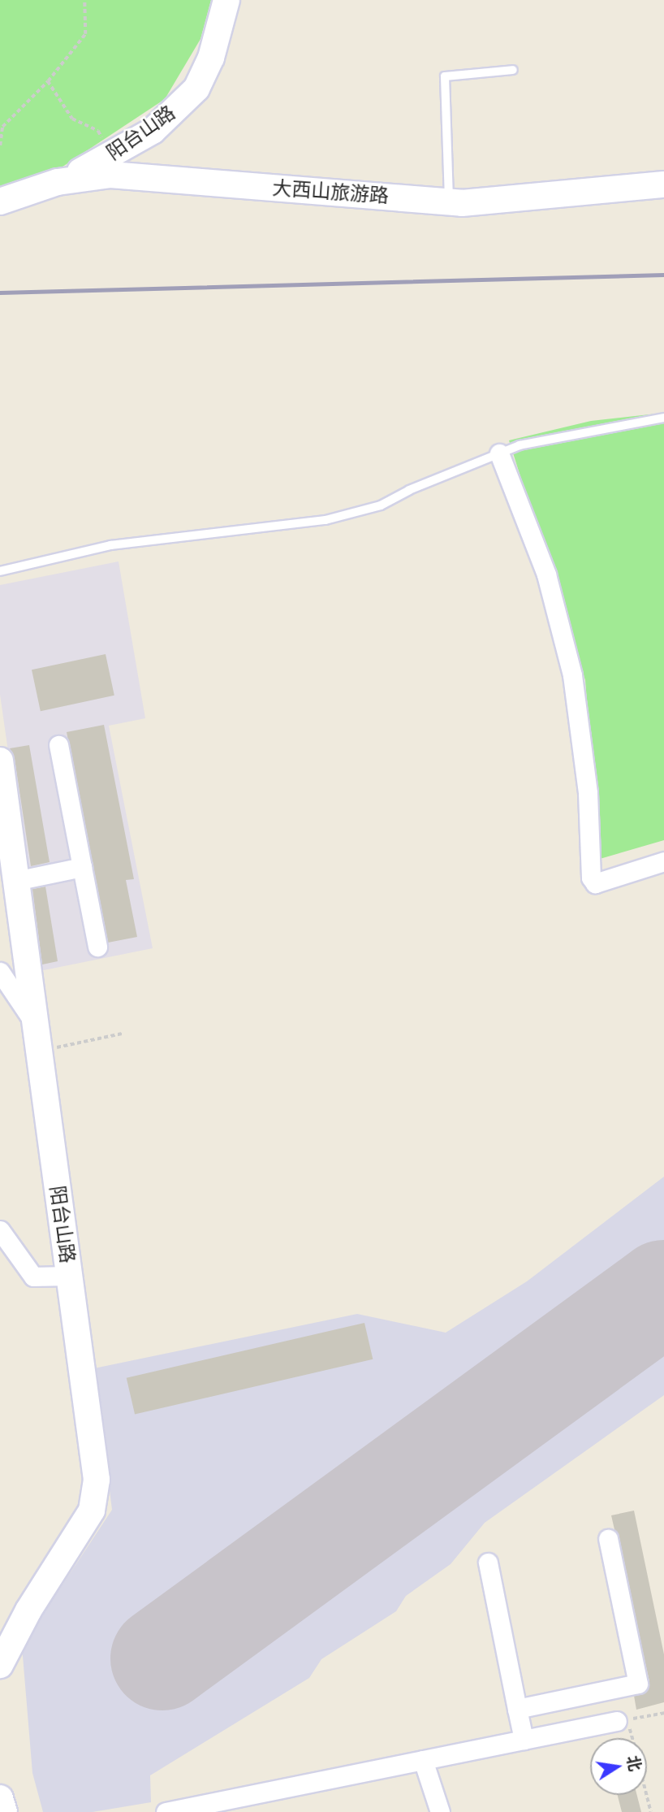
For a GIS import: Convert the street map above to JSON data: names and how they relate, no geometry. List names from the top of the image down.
{
  "streets": {
    "street": ["阳台山路", "大西山旅游路"]
  },
  "crossings": [
    ["阳台山路", "大西山旅游路"]
  ],
  "north": "right"
}
